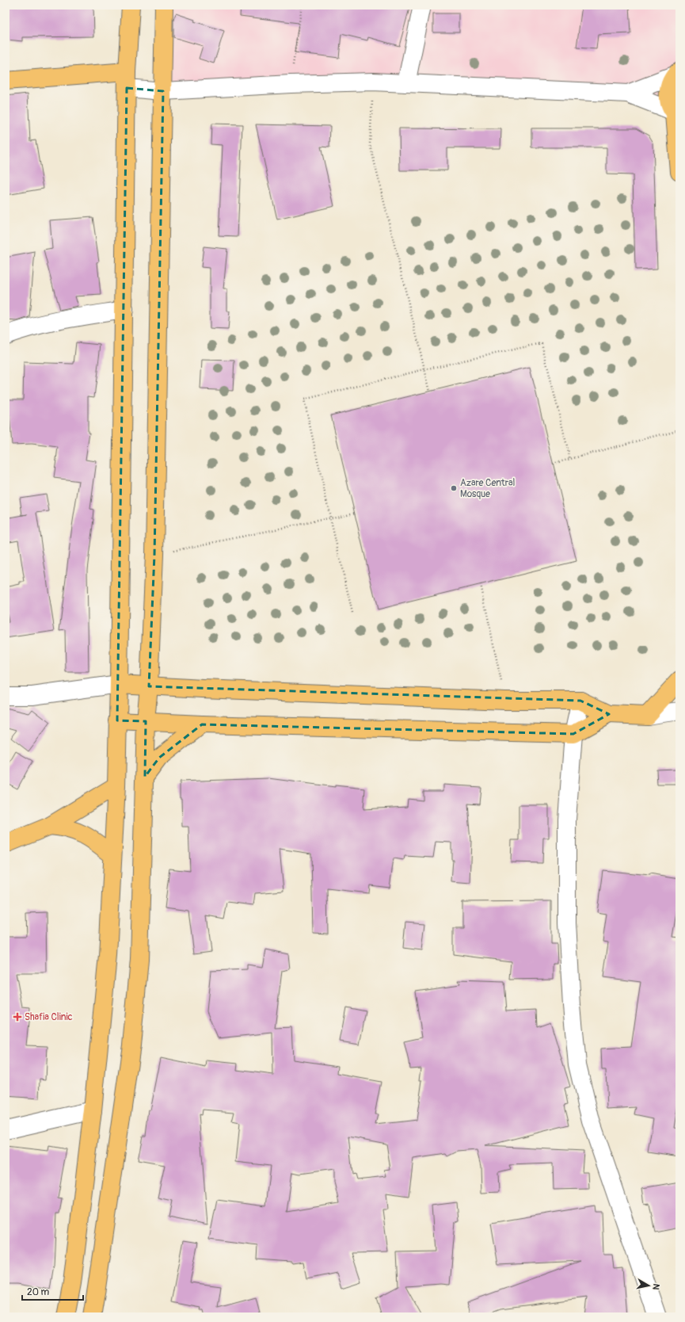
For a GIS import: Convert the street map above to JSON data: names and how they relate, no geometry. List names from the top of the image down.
{
  "places": {
    "other": ["Azare Central Mosque"],
    "health": ["Shafia Clinic"]
  },
  "scale_bar": "20 m",
  "north": "right"
}
